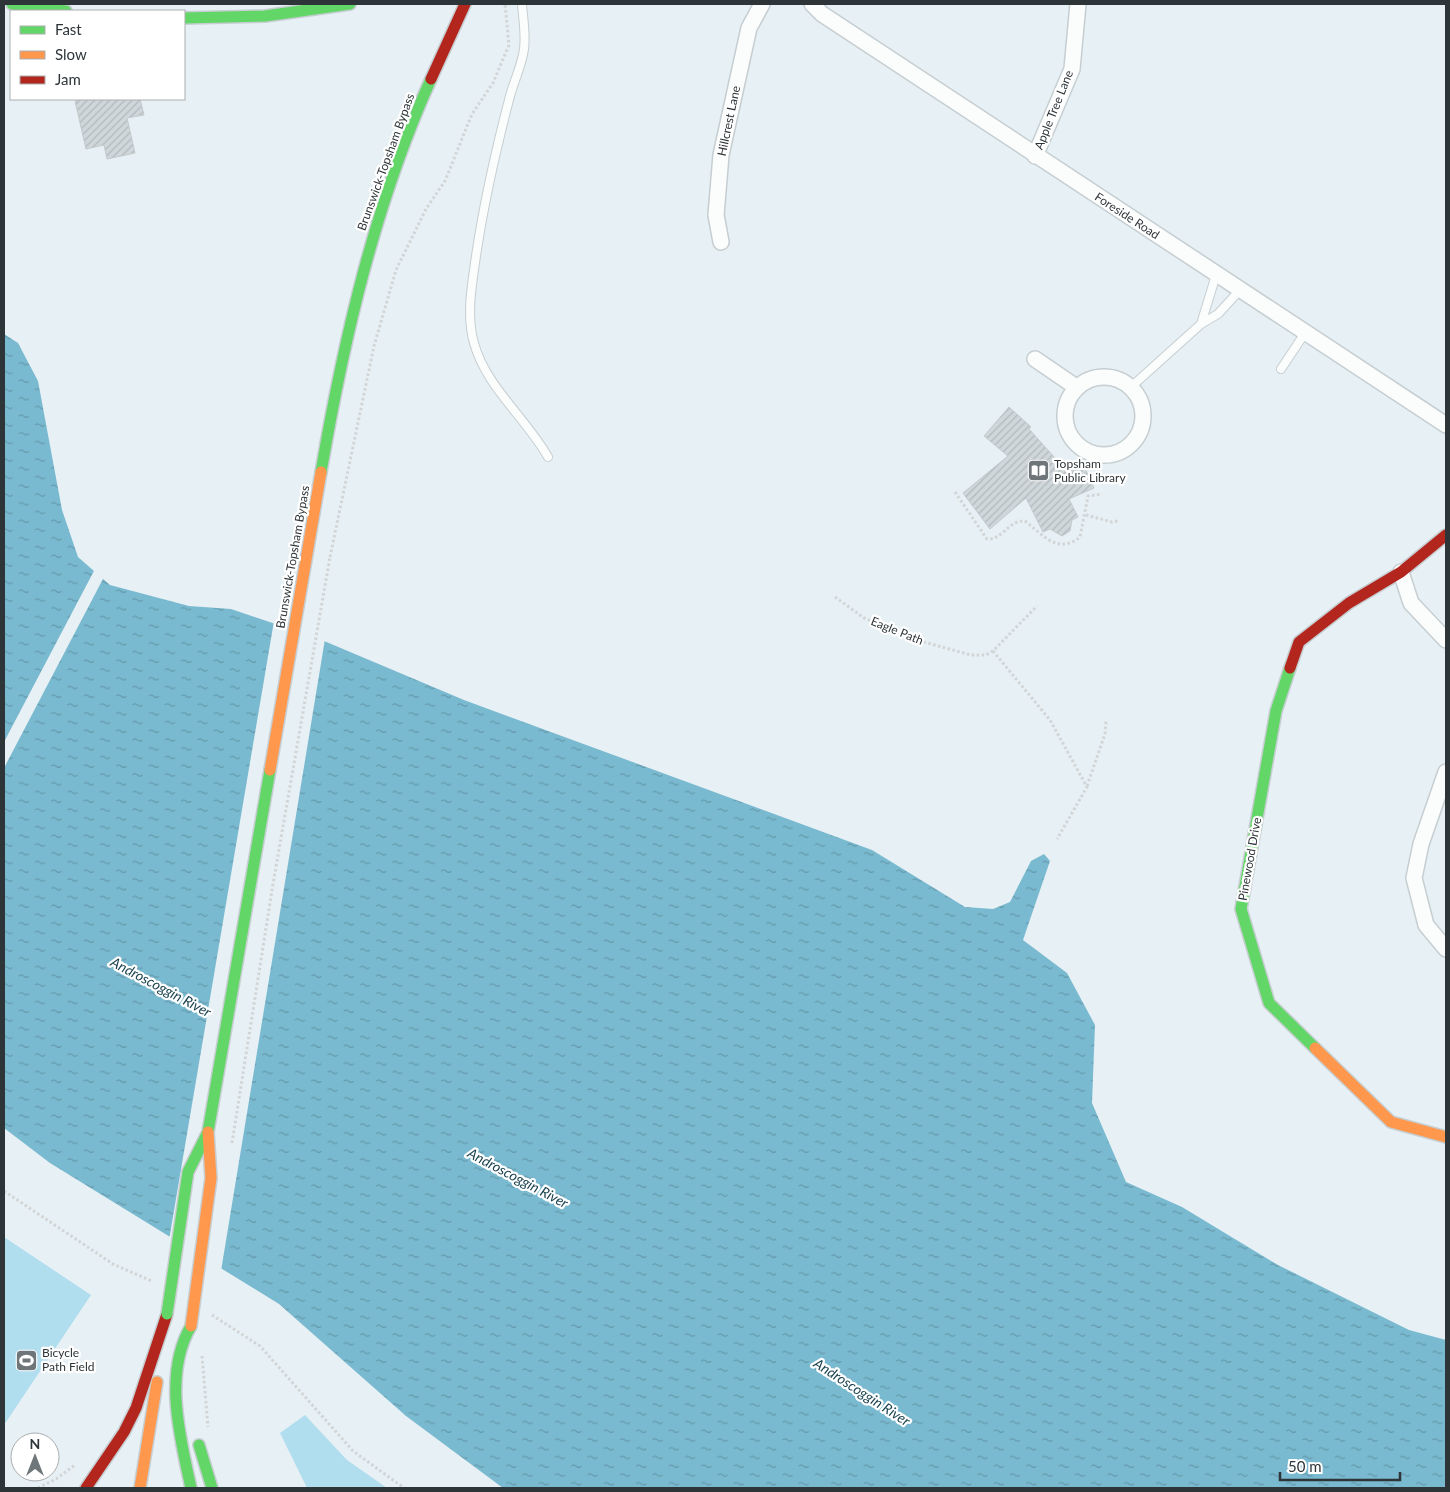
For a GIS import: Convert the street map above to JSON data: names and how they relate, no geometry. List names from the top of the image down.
{
  "streets": {
    "main road": ["Brunswick-Topsham Bypass", "Pinewood Drive"],
    "street": ["Apple Tree Lane", "Hillcrest Lane", "Foreside Road"],
    "path": ["Eagle Path"]
  },
  "crossings": [
    ["Apple Tree Lane", "Foreside Road"]
  ],
  "water": ["Androscoggin River"],
  "places": {
    "library": ["Topsham Public Library"],
    "sports": ["Bicycle Path Field"]
  },
  "legend": ["Fast", "Slow", "Jam"],
  "scale_bar": "50 m",
  "north": "top"
}
